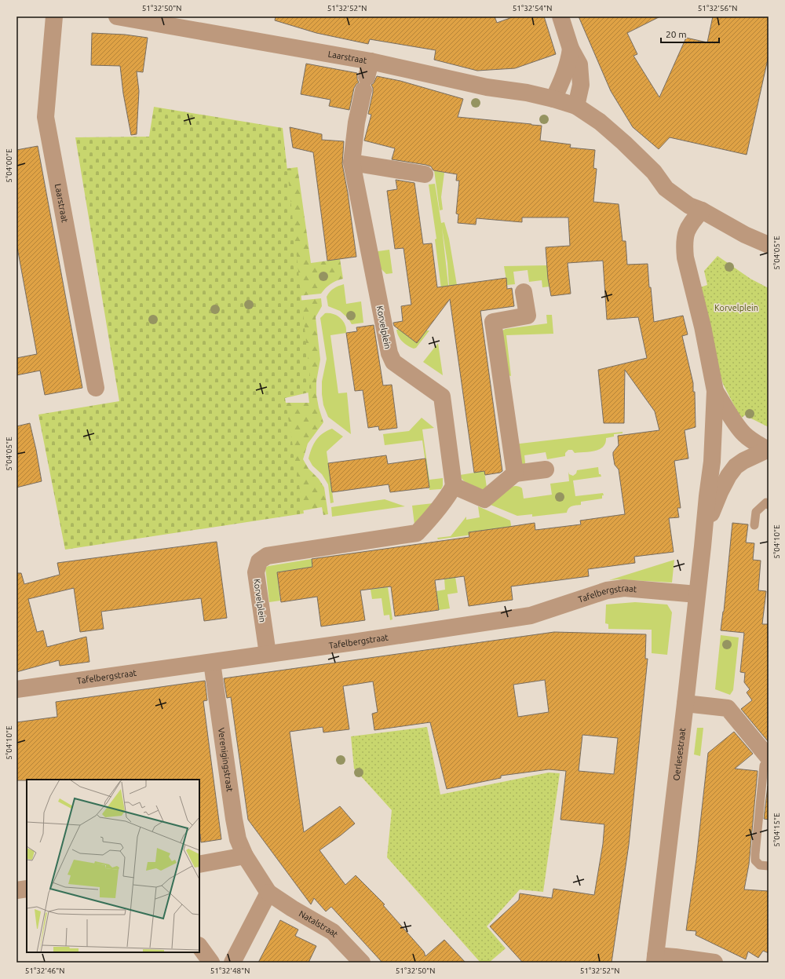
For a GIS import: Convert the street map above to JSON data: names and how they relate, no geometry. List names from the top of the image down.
{
  "streets": {
    "street": [
      "Laarstraat",
      "Korvelplein",
      "Tafelbergstraat",
      "Oerlesestraat",
      "Verenigingstraat",
      "Natalstraat"
    ]
  },
  "crossings": [
    ["Laarstraat", "Korvelplein"],
    ["Korvelplein", "Tafelbergstraat"],
    ["Tafelbergstraat", "Oerlesestraat"],
    ["Tafelbergstraat", "Verenigingstraat"],
    ["Verenigingstraat", "Natalstraat"]
  ],
  "parks": ["Korvelplein"],
  "scale_bar": "20 m",
  "coordinates": [
    "51°32'50\"N",
    "51°32'52\"N",
    "51°32'54\"N",
    "51°32'56\"N",
    "5°04'00\"E",
    "5°04'05\"E",
    "5°04'10\"E",
    "5°04'15\"E",
    "51°32'46\"N",
    "51°32'48\"N"
  ]
}
